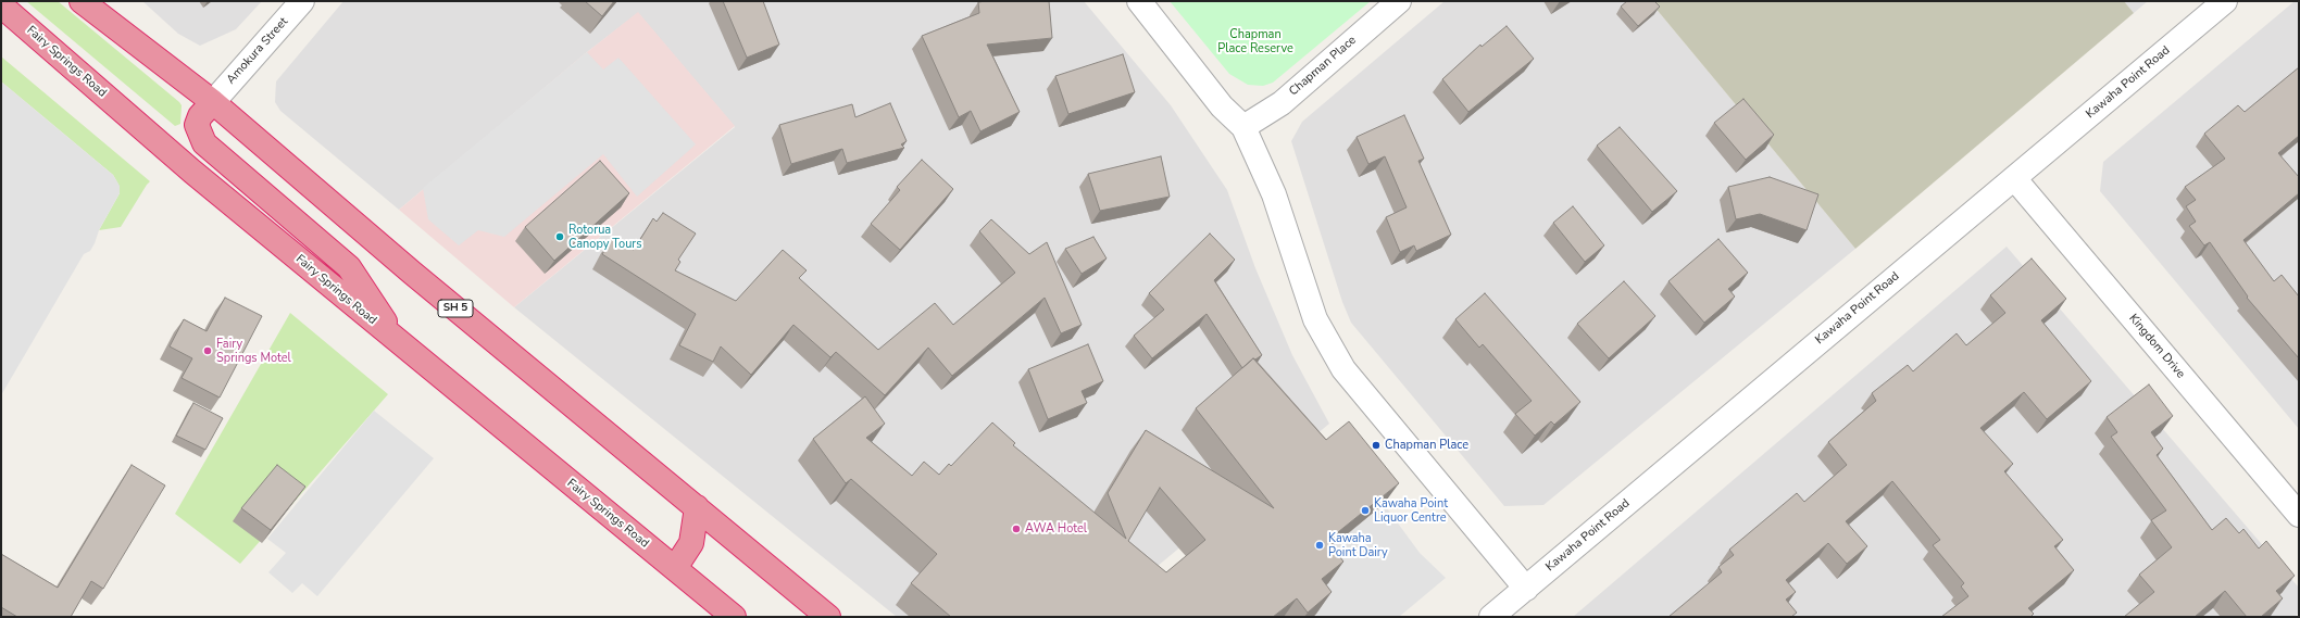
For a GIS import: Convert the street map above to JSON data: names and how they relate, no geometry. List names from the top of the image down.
{
  "streets": {
    "highway": ["Fairy Springs Road", "SH 5"],
    "street": [
      "Amokura Street",
      "Chapman Place",
      "Kawaha Point Road",
      "Kingdom Drive"
    ]
  },
  "crossings": [
    ["Amokura Street", "SH 5"],
    ["Kawaha Point Road", "Kingdom Drive"]
  ],
  "parks": ["Chapman Place Reserve"],
  "places": [
    "Rotorua Canopy Tours",
    "Fairy Springs Motel",
    "Chapman Place",
    "Kawaha Point Liquor Centre",
    "AWA Hotel",
    "Kawaha Point Dairy"
  ]
}
